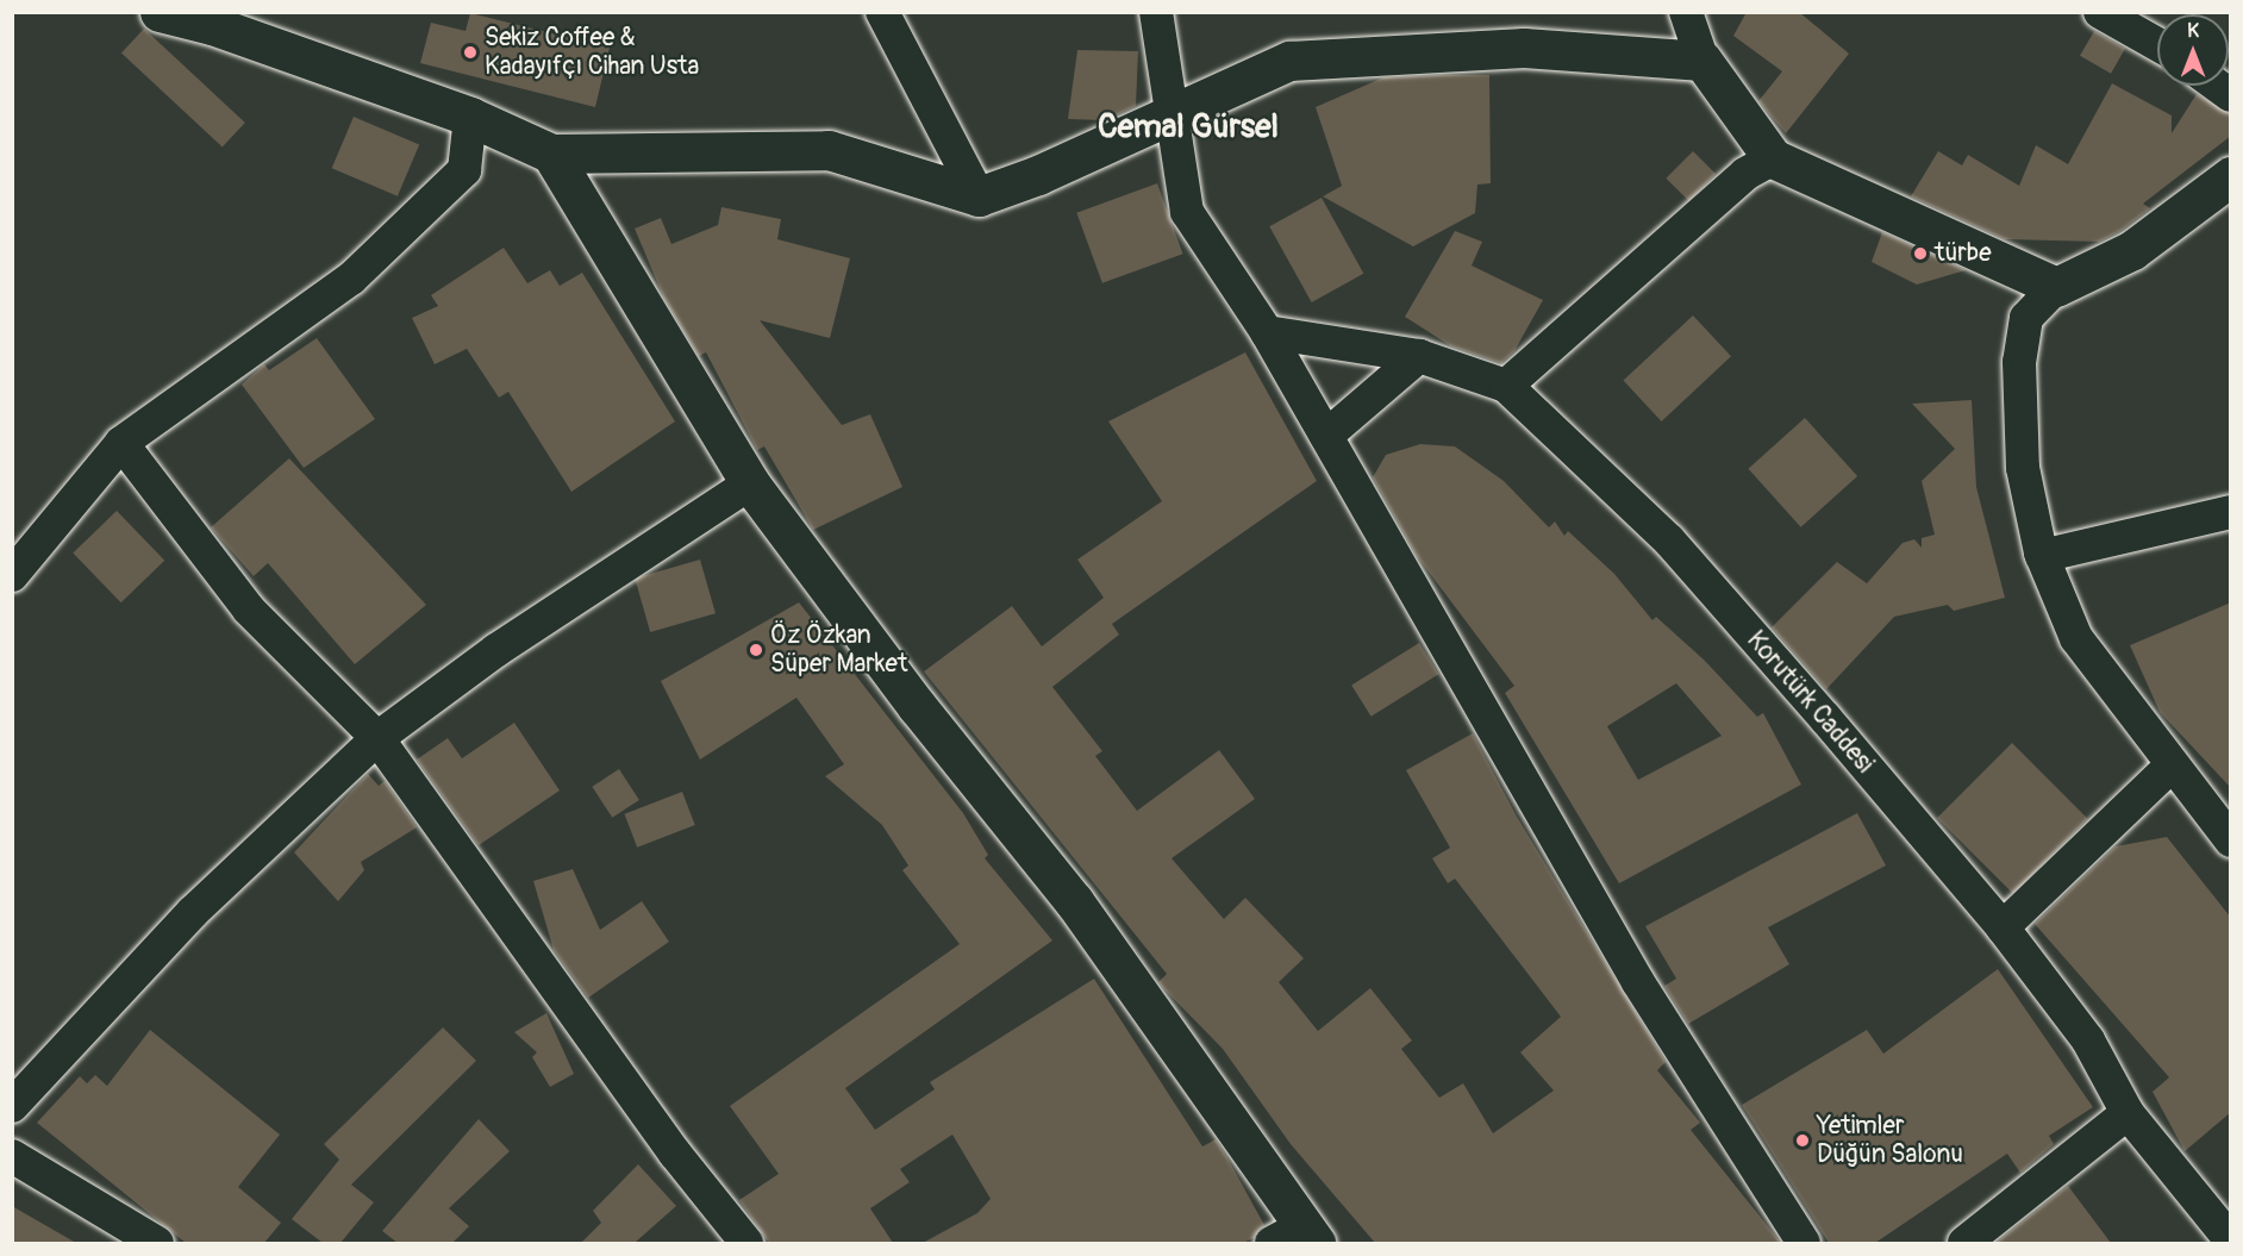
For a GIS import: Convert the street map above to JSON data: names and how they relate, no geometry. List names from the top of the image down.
{
  "streets": {
    "street": ["Korutürk Caddesi"]
  },
  "districts": ["Cemal Gürsel"],
  "places": [
    "Sekiz Coffee & Kadayıfçı Cihan Usta",
    "türbe",
    "Öz Özkan Süper Market",
    "Yetimler Düğün Salonu"
  ],
  "north": "top"
}
